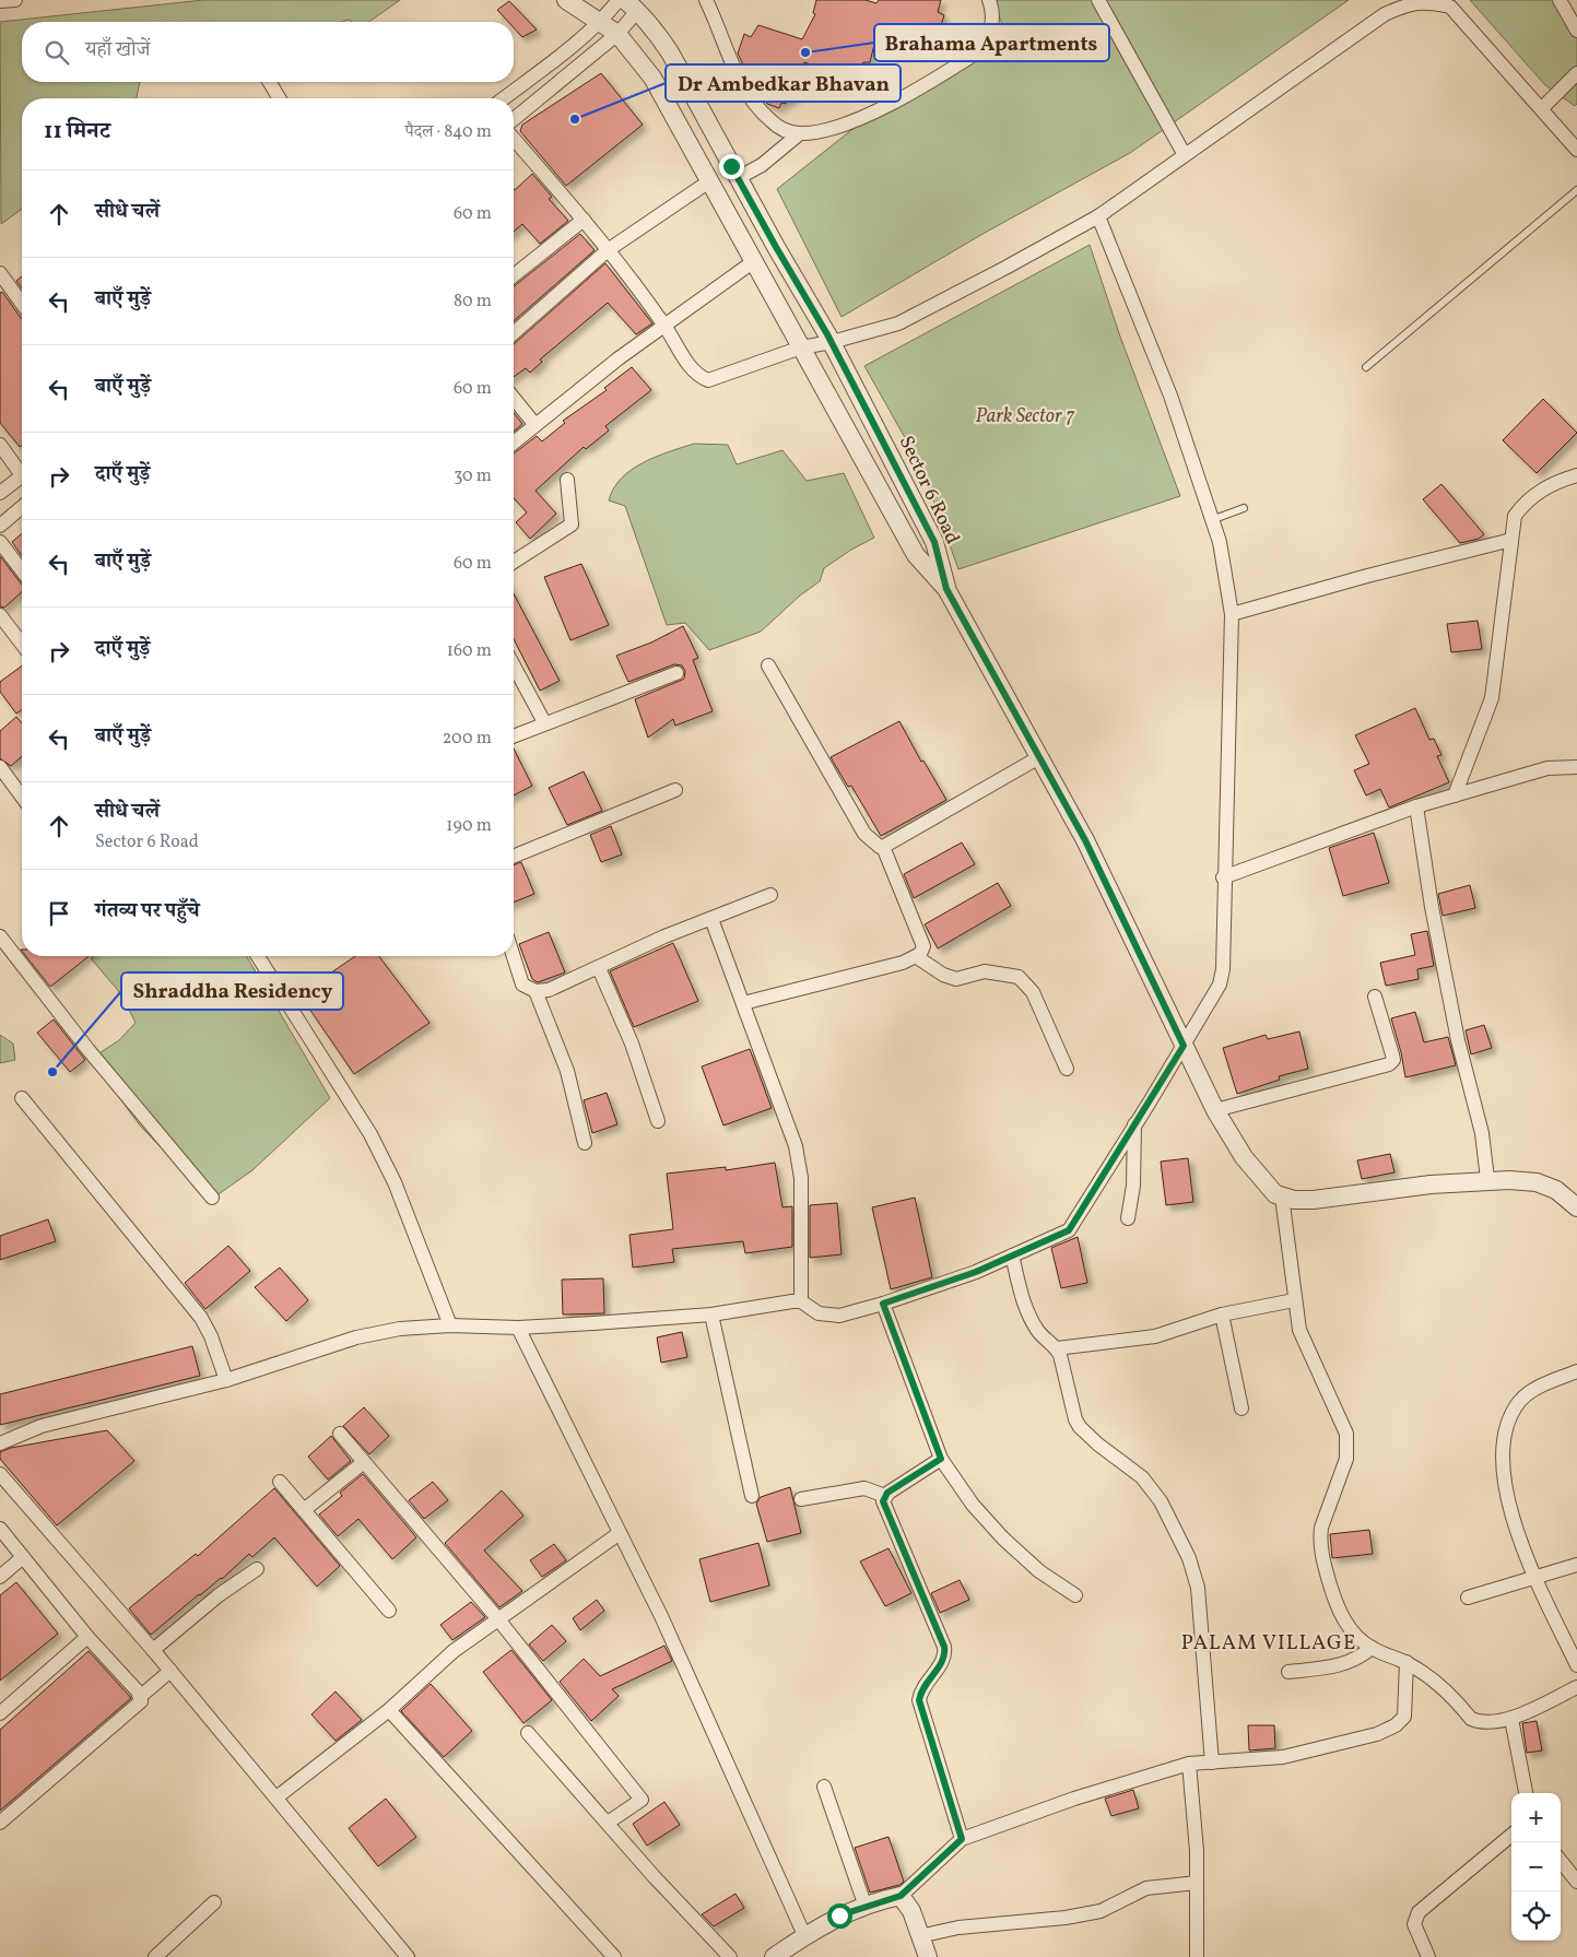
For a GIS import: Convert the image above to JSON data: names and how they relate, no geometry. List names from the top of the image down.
{
  "streets": {
    "street": ["Sector 6 Road"]
  },
  "districts": ["PALAM VILLAGE"],
  "parks": ["Park Sector 7"],
  "places": ["Brahama Apartments", "Dr Ambedkar Bhavan", "Shraddha Residency"],
  "page": {
    "search": "यहाँ खोजें",
    "heading": ["11 मिनट", "पैदल · 840 m"],
    "list": [
      ["सीधे चलें", "60 m"],
      ["बाएँ मुड़ें", "80 m"],
      ["बाएँ मुड़ें", "60 m"],
      ["दाएँ मुड़ें", "30 m"],
      ["बाएँ मुड़ें", "60 m"],
      ["दाएँ मुड़ें", "160 m"],
      ["बाएँ मुड़ें", "200 m"],
      ["सीधे चलें", "Sector 6 Road", "190 m"],
      "गंतव्य पर पहुँचे"
    ],
    "map_buttons": ["+", "−"]
  }
}
